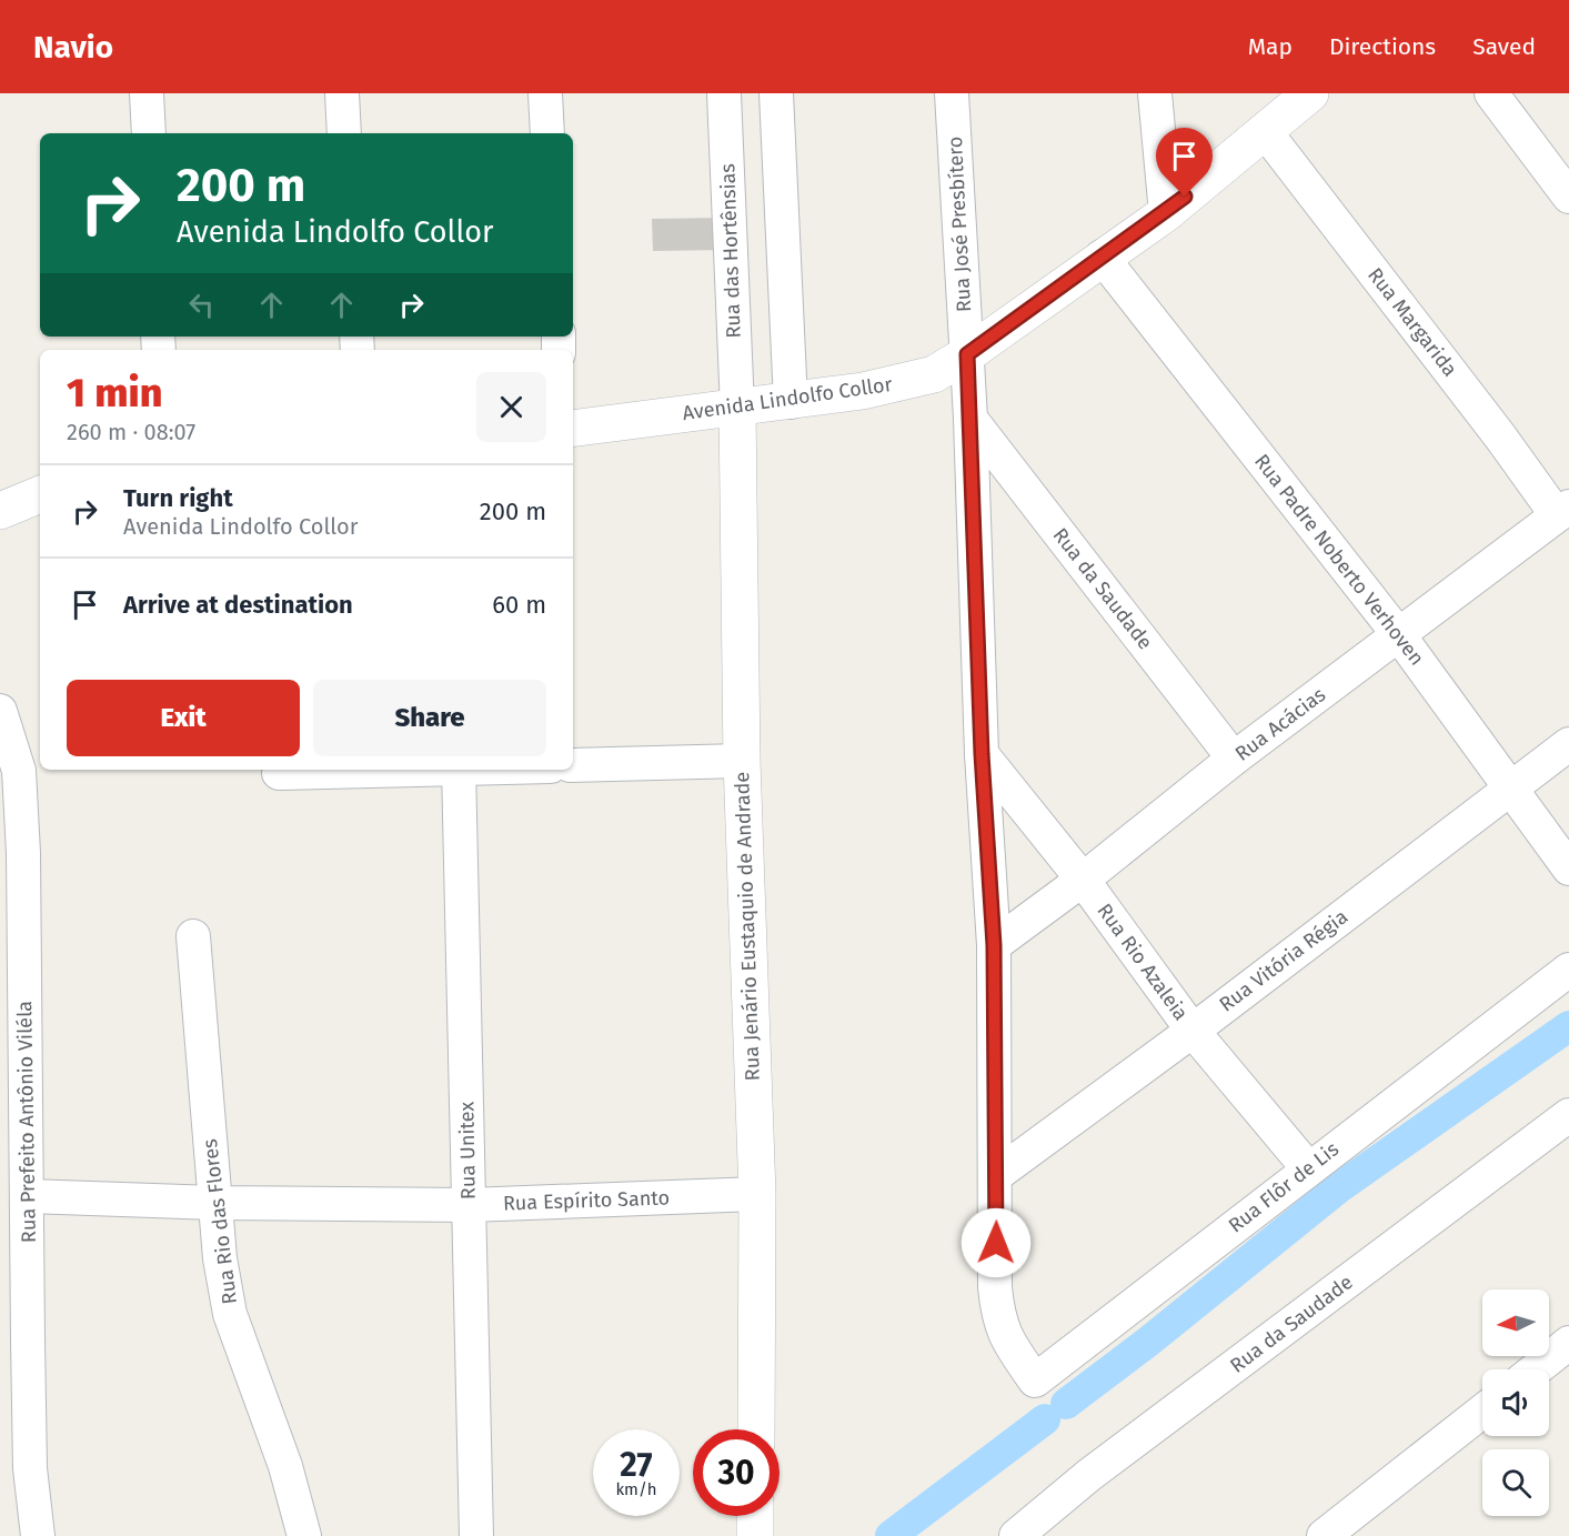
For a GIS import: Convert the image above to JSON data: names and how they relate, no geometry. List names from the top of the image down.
{
  "streets": {
    "street": [
      "Rua José Presbítero",
      "Rua das Hortênsias",
      "Rua Margarida",
      "Avenida Lindolfo Collor",
      "Rua Padre Noberto Verhoven",
      "Rua da Saudade",
      "Rua Acácias",
      "Rua Jenário Eustaquio de Andrade",
      "Rua Vitória Régia",
      "Rua Rio Azaleia",
      "Rua Prefeito Antônio Viléla",
      "Rua Unitex",
      "Rua Flôr de Lis",
      "Rua Espírito Santo",
      "Rua Rio das Flores"
    ]
  },
  "crossings": [
    ["Rua José Presbítero", "Avenida Lindolfo Collor"],
    ["Rua das Hortênsias", "Avenida Lindolfo Collor"],
    ["Rua das Hortênsias", "Rua Jenário Eustaquio de Andrade"],
    ["Rua Margarida", "Avenida Lindolfo Collor"],
    ["Rua Margarida", "Rua Acácias"],
    ["Avenida Lindolfo Collor", "Rua Padre Noberto Verhoven"],
    ["Avenida Lindolfo Collor", "Rua Jenário Eustaquio de Andrade"],
    ["Rua Padre Noberto Verhoven", "Rua Acácias"],
    ["Rua Padre Noberto Verhoven", "Rua Vitória Régia"],
    ["Rua da Saudade", "Rua Acácias"],
    ["Rua Acácias", "Rua Rio Azaleia"],
    ["Rua Jenário Eustaquio de Andrade", "Rua Espírito Santo"],
    ["Rua Vitória Régia", "Rua Rio Azaleia"],
    ["Rua Vitória Régia", "Rua Flôr de Lis"],
    ["Rua Rio Azaleia", "Rua Flôr de Lis"],
    ["Rua Prefeito Antônio Viléla", "Rua Espírito Santo"],
    ["Rua Unitex", "Rua Espírito Santo"],
    ["Rua Espírito Santo", "Rua Rio das Flores"]
  ],
  "north": "left",
  "page": {
    "header": "Navio",
    "nav": ["Map", "Directions", "Saved"],
    "turn": ["200 m", "Avenida Lindolfo Collor"],
    "heading": ["1 min", "260 m · 08:07"],
    "list": [
      {
        "name": "Turn right",
        "note": "Avenida Lindolfo Collor",
        "value": "200 m"
      },
      {
        "name": "Arrive at destination",
        "value": "60 m"
      }
    ],
    "buttons": ["Exit", "Share"],
    "speed": "27 km/h",
    "limit": "30"
  }
}
